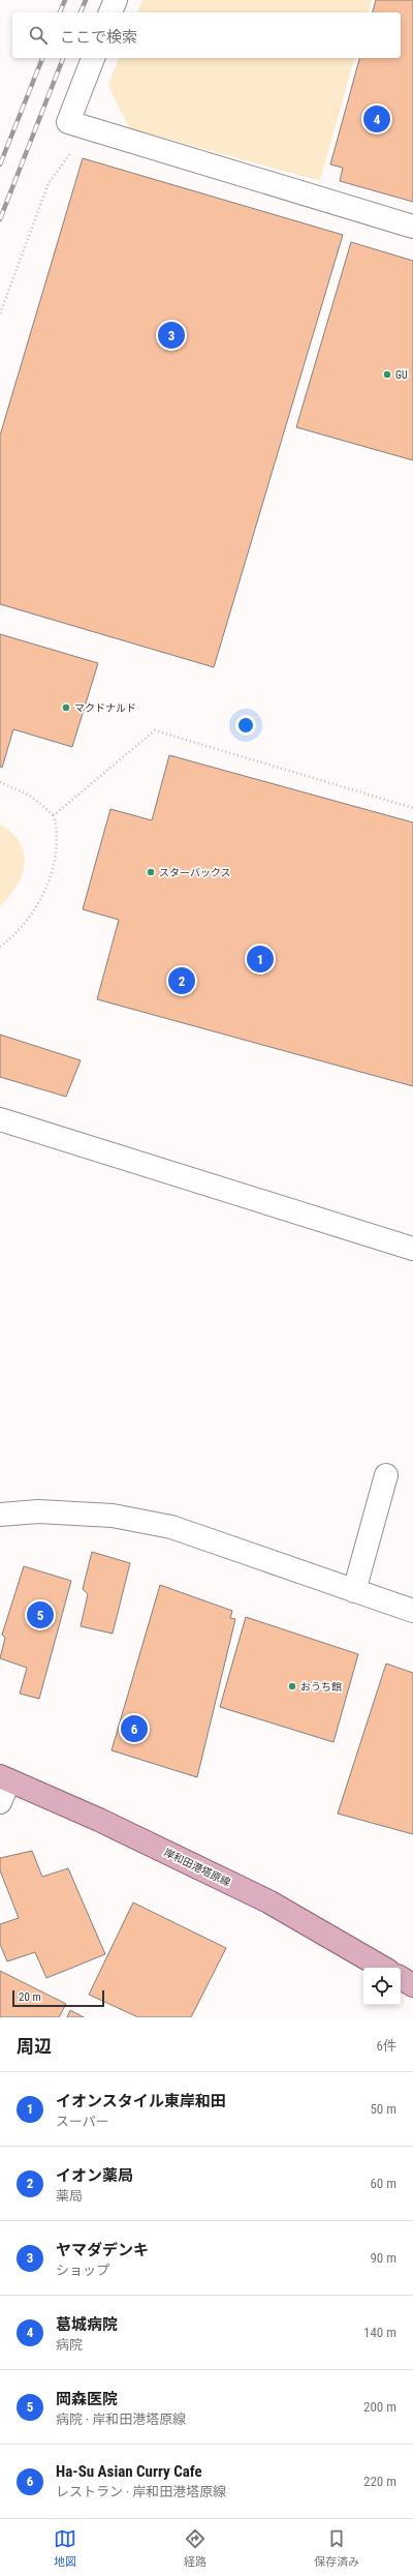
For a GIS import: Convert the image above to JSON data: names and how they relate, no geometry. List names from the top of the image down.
{
  "streets": {
    "main road": ["岸和田港塔原線"]
  },
  "places": [
    "GU",
    "マクドナルド",
    "スターバックス",
    "おうち館"
  ],
  "scale_bar": "20 m",
  "page": {
    "search": "ここで検索",
    "pins": [
      "4",
      "3",
      "1",
      "2",
      "5",
      "6"
    ],
    "scale": "20 m",
    "heading": ["周辺", "6件"],
    "list": [
      {
        "mark": "1",
        "name": "イオンスタイル東岸和田",
        "note": "スーパー",
        "value": "50 m"
      },
      {
        "mark": "2",
        "name": "イオン薬局",
        "note": "薬局",
        "value": "60 m"
      },
      {
        "mark": "3",
        "name": "ヤマダデンキ",
        "note": "ショップ",
        "value": "90 m"
      },
      {
        "mark": "4",
        "name": "葛城病院",
        "note": "病院",
        "value": "140 m"
      },
      {
        "mark": "5",
        "name": "岡森医院",
        "note": "病院 · 岸和田港塔原線",
        "value": "200 m"
      },
      {
        "mark": "6",
        "name": "Ha-Su Asian Curry Cafe",
        "note": "レストラン · 岸和田港塔原線",
        "value": "220 m"
      }
    ],
    "nav": ["地図", "経路", "保存済み"]
  }
}
